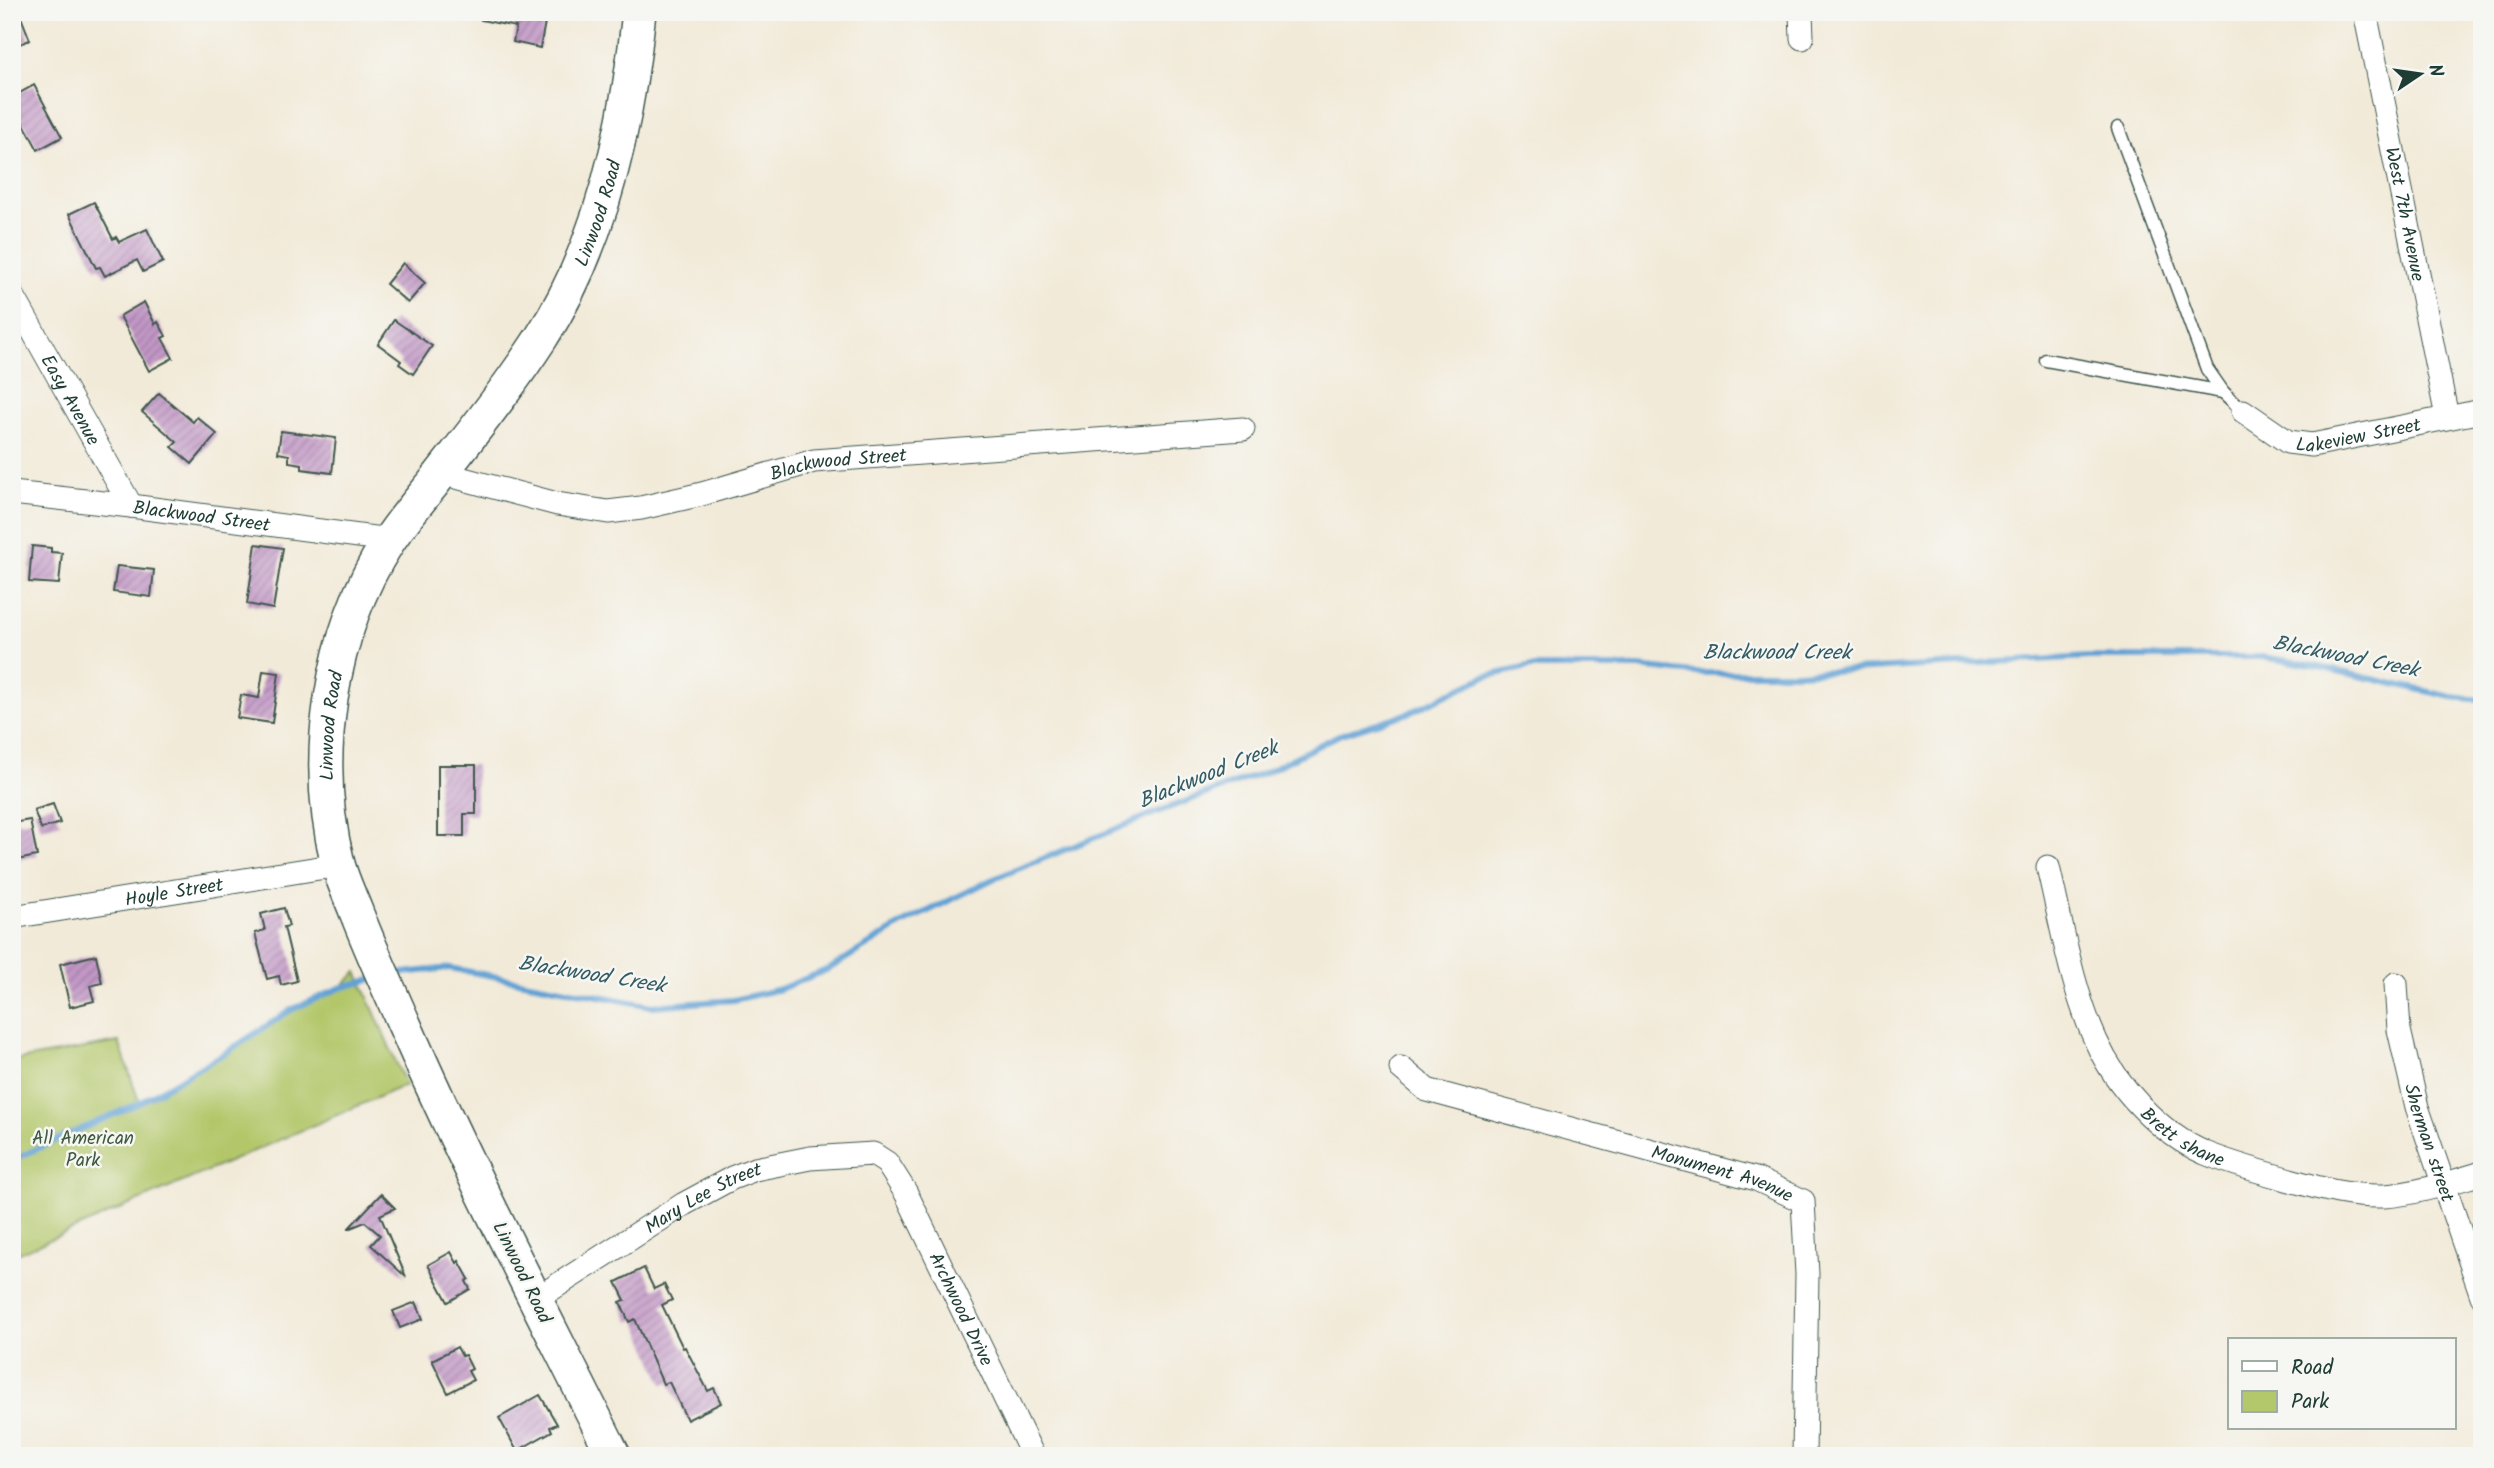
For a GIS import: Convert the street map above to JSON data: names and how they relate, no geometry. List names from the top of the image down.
{
  "streets": {
    "main road": ["Linwood Road"],
    "street": [
      "West 7th Avenue",
      "Easy Avenue",
      "Lakeview Street",
      "Blackwood Street",
      "Hoyle Street",
      "Brett shane",
      "Sherman street",
      "Monument Avenue",
      "Mary Lee Street",
      "Archwood Drive"
    ]
  },
  "crossings": [
    ["Linwood Road", "Blackwood Street"],
    ["Linwood Road", "Hoyle Street"],
    ["Linwood Road", "Mary Lee Street"],
    ["West 7th Avenue", "Lakeview Street"],
    ["Easy Avenue", "Blackwood Street"],
    ["Brett shane", "Sherman street"],
    ["Mary Lee Street", "Archwood Drive"]
  ],
  "water": ["Blackwood Creek"],
  "parks": ["All American Park"],
  "legend": ["Road", "Park"],
  "north": "right"
}
